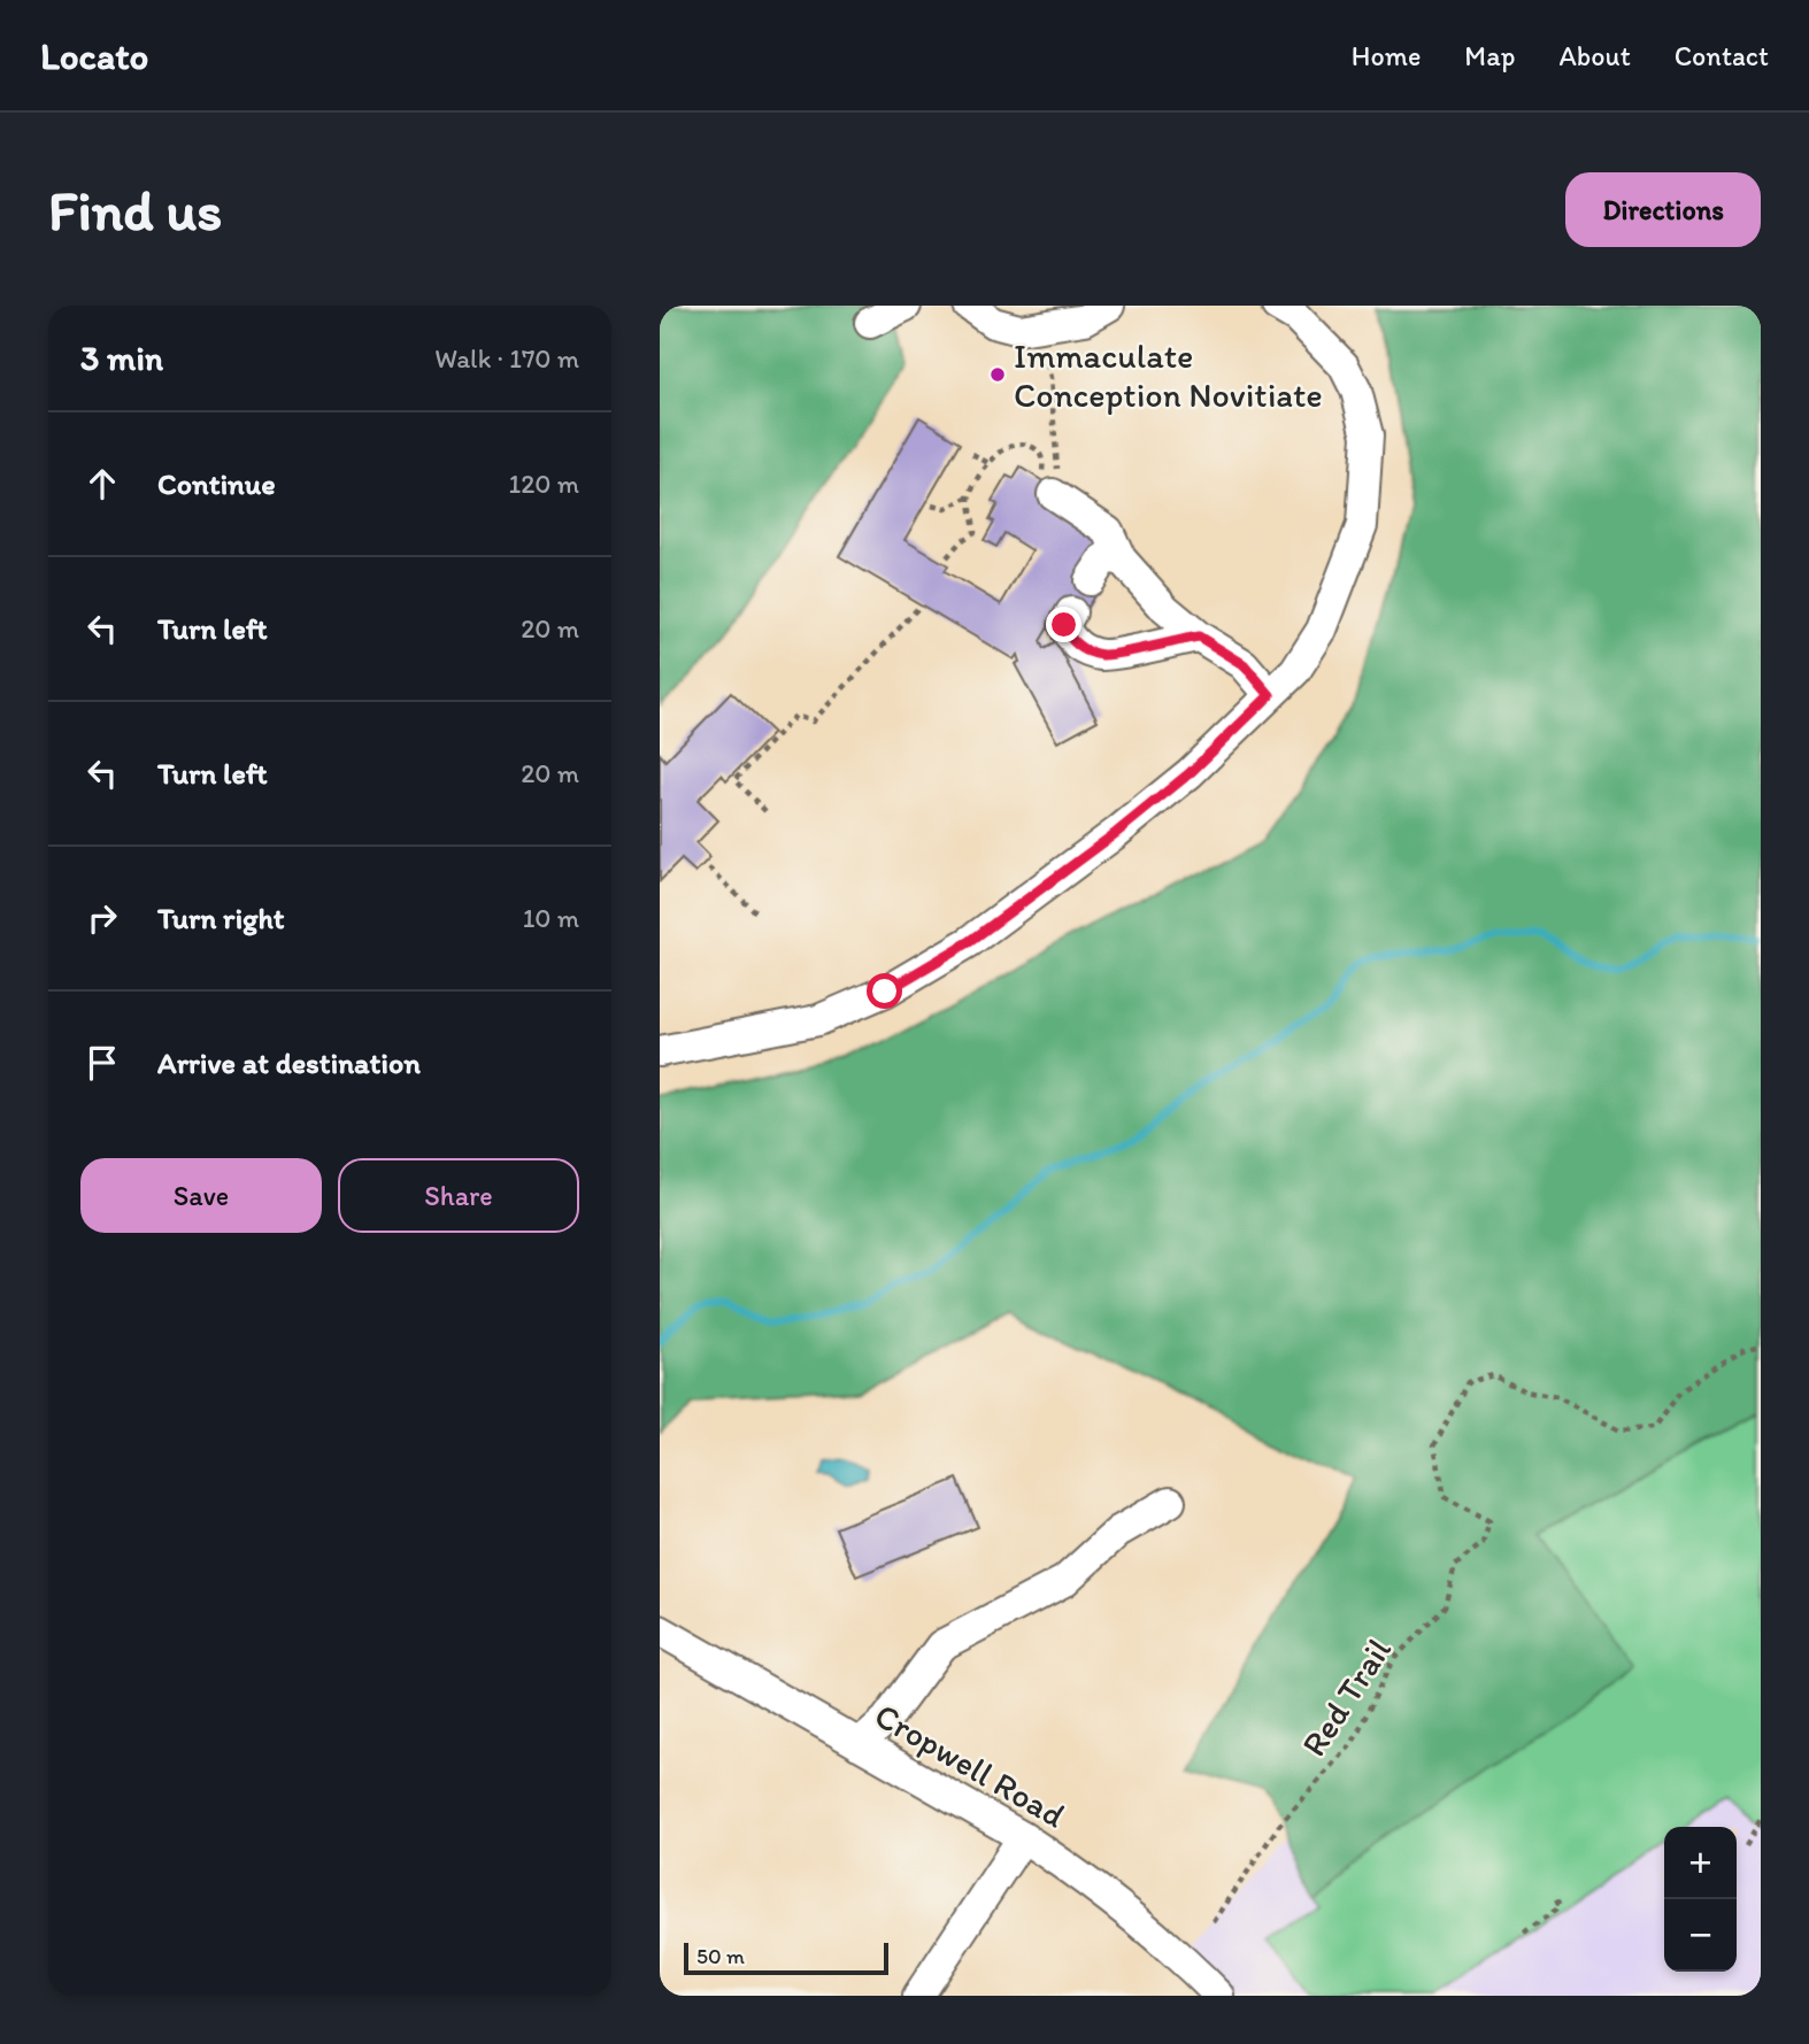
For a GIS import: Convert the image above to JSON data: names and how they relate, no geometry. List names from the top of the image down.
{
  "streets": {
    "street": ["Cropwell Road"],
    "path": ["Red Trail"]
  },
  "places": ["Immaculate Conception Novitiate"],
  "scale_bar": "50 m",
  "page": {
    "header": "Locato",
    "nav": [
      "Home",
      "Map",
      "About",
      "Contact"
    ],
    "buttons": [
      "Directions",
      ["Save", "Share"]
    ],
    "title": "Find us",
    "heading": ["3 min", "Walk · 170 m"],
    "list": [
      ["Continue", "120 m"],
      ["Turn left", "20 m"],
      ["Turn left", "20 m"],
      ["Turn right", "10 m"],
      "Arrive at destination"
    ],
    "map_buttons": ["+", "−"],
    "scale": "50 m"
  }
}
